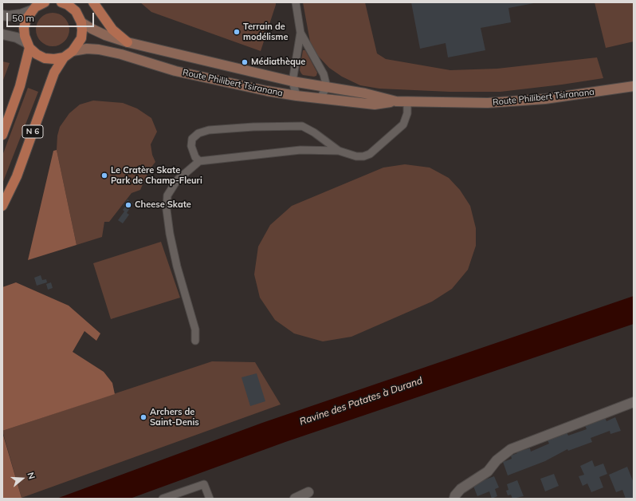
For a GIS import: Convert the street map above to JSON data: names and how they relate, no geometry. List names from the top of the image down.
{
  "streets": {
    "main road": ["Route Philibert Tsiranana", "N 6"]
  },
  "crossings": [
    ["Route Philibert Tsiranana", "N 6"]
  ],
  "water": ["Ravine des Patates à Durand"],
  "places": [
    "Terrain de modélisme",
    "Médiathèque",
    "Le Cratère Skate Park de Champ-Fleuri",
    "Cheese Skate",
    "Archers de Saint-Denis"
  ],
  "scale_bar": "50 m",
  "north": "right"
}
